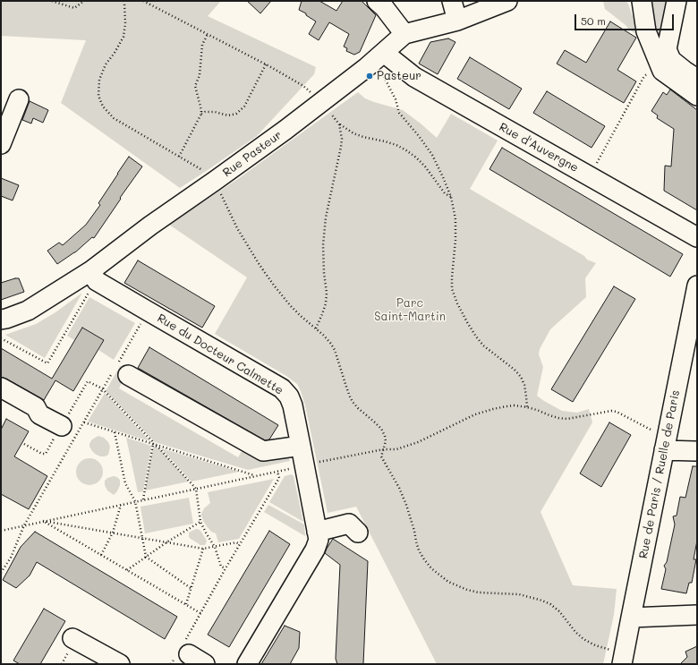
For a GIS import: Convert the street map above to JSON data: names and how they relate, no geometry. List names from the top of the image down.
{
  "streets": {
    "street": [
      "Rue d'Auvergne",
      "Rue Pasteur",
      "Rue du Docteur Calmette",
      "Rue de Paris / Ruelle de Paris"
    ]
  },
  "crossings": [
    ["Rue d'Auvergne", "Rue Pasteur"],
    ["Rue Pasteur", "Rue du Docteur Calmette"]
  ],
  "parks": ["Parc Saint-Martin"],
  "places": ["Pasteur"],
  "scale_bar": "50 m"
}
